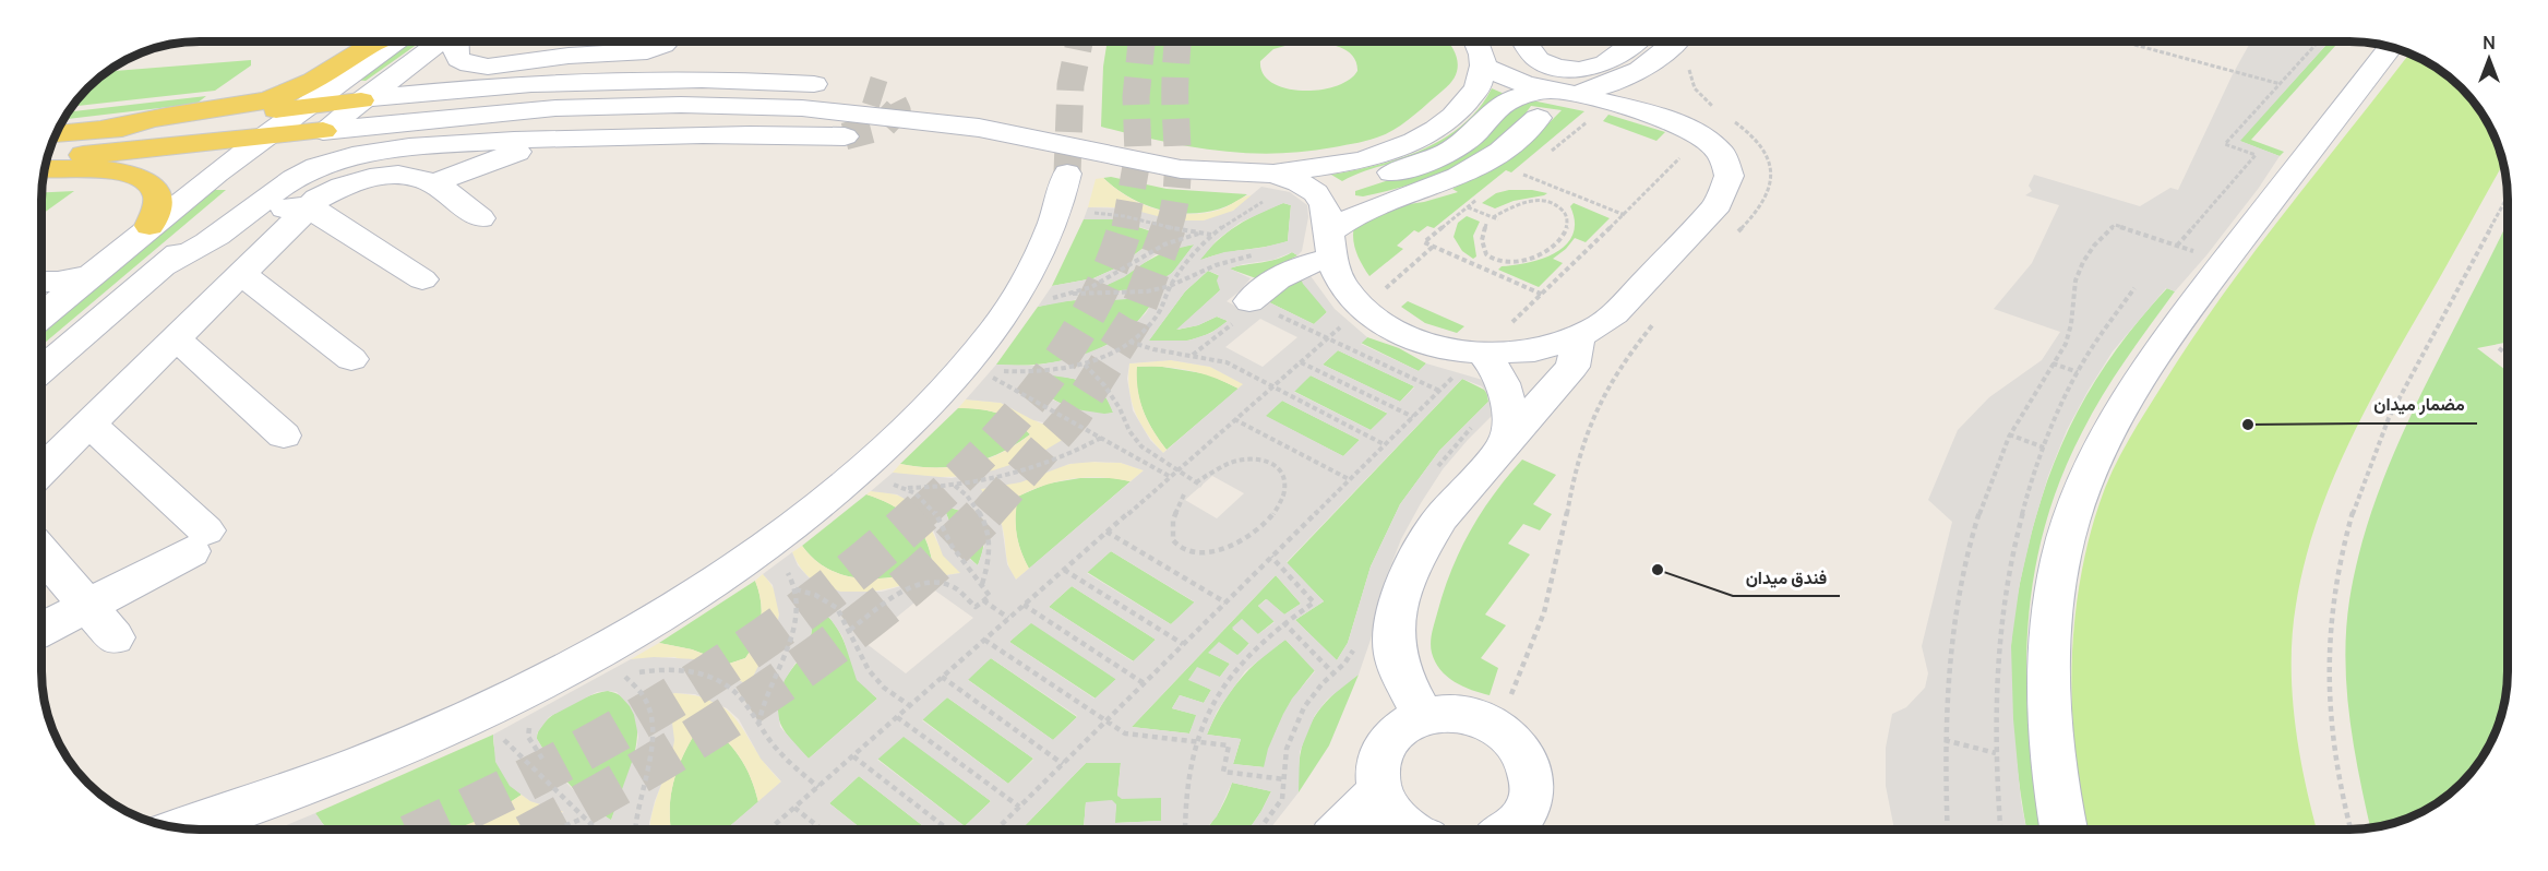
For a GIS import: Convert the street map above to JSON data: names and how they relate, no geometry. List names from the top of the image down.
{
  "places": ["مضمار ميدان", "فندق ميدان"],
  "north": "top"
}
